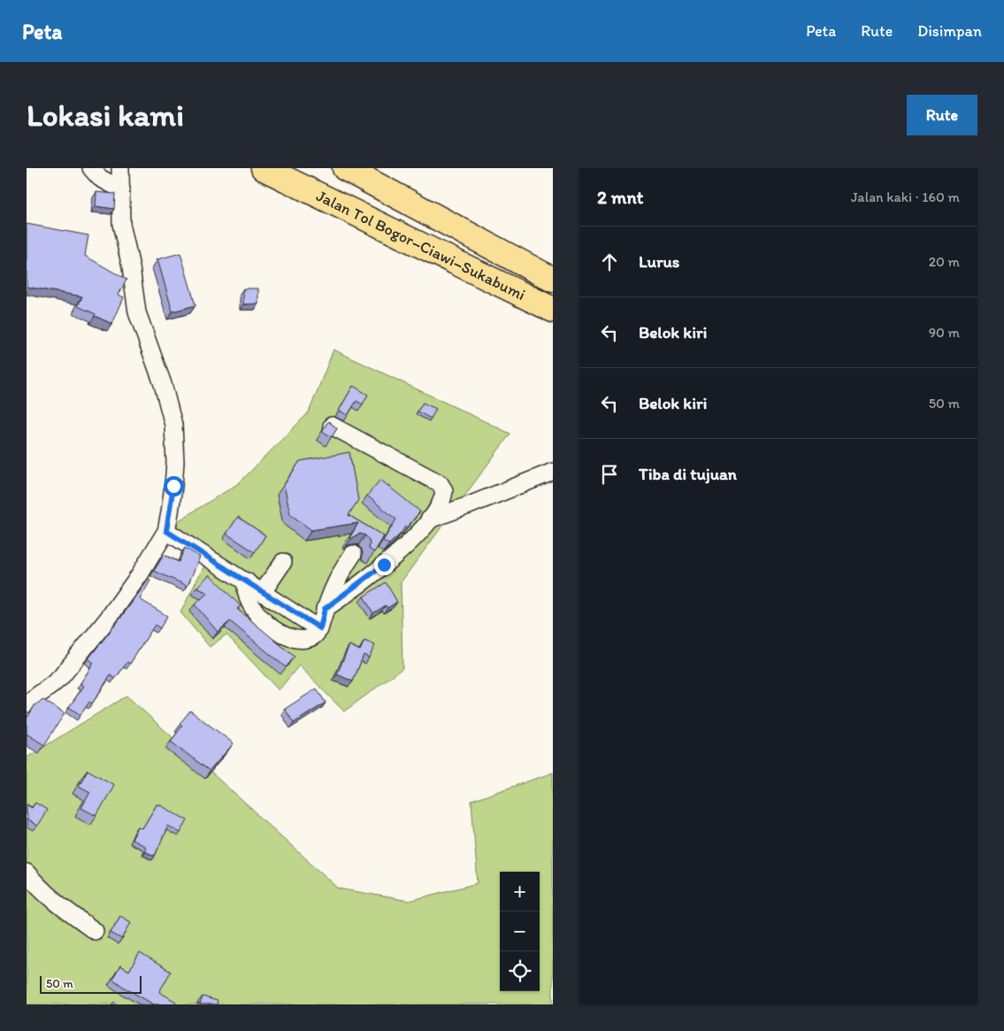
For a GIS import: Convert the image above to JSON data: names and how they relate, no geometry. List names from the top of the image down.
{
  "streets": {
    "highway": ["Jalan Tol Bogor–Ciawi–Sukabumi"]
  },
  "scale_bar": "50 m",
  "page": {
    "header": "Peta",
    "nav": ["Peta", "Rute", "Disimpan"],
    "buttons": "Rute",
    "title": "Lokasi kami",
    "heading": ["2 mnt", "Jalan kaki · 160 m"],
    "list": [
      ["Lurus", "20 m"],
      ["Belok kiri", "90 m"],
      ["Belok kiri", "50 m"],
      "Tiba di tujuan"
    ],
    "map_buttons": ["+", "−"],
    "scale": "50 m"
  }
}
